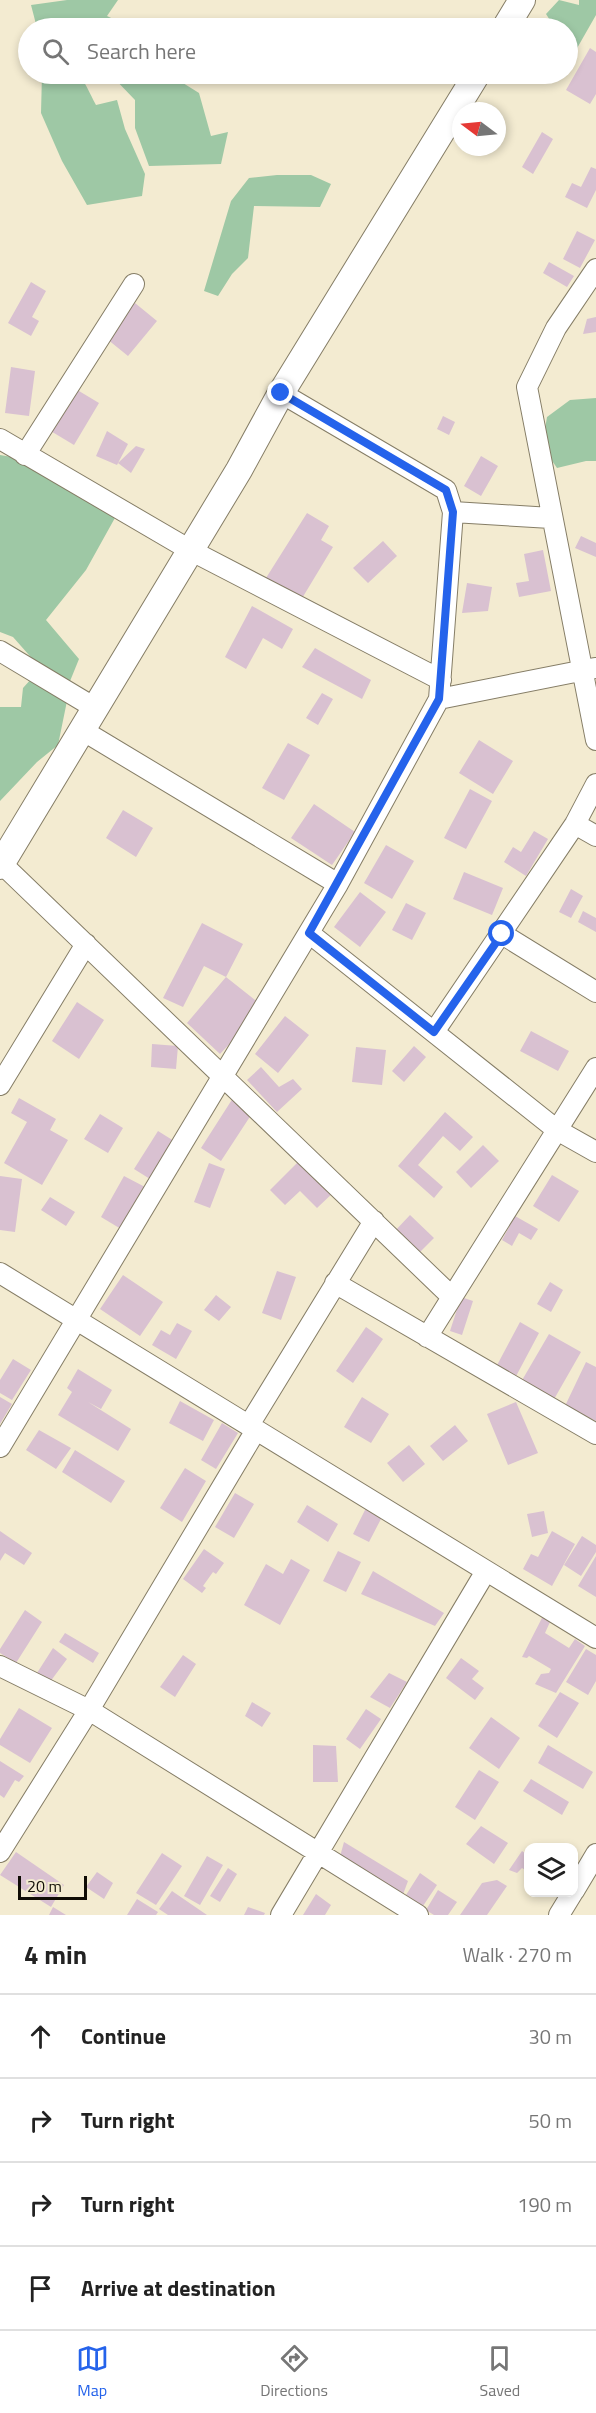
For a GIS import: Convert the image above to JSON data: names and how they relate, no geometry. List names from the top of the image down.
{
  "scale_bar": "20 m",
  "north": "left",
  "page": {
    "search": "Search here",
    "scale": "20 m",
    "heading": ["4 min", "Walk · 270 m"],
    "list": [
      ["Continue", "30 m"],
      ["Turn right", "50 m"],
      ["Turn right", "190 m"],
      "Arrive at destination"
    ],
    "nav": ["Map", "Directions", "Saved"]
  }
}
